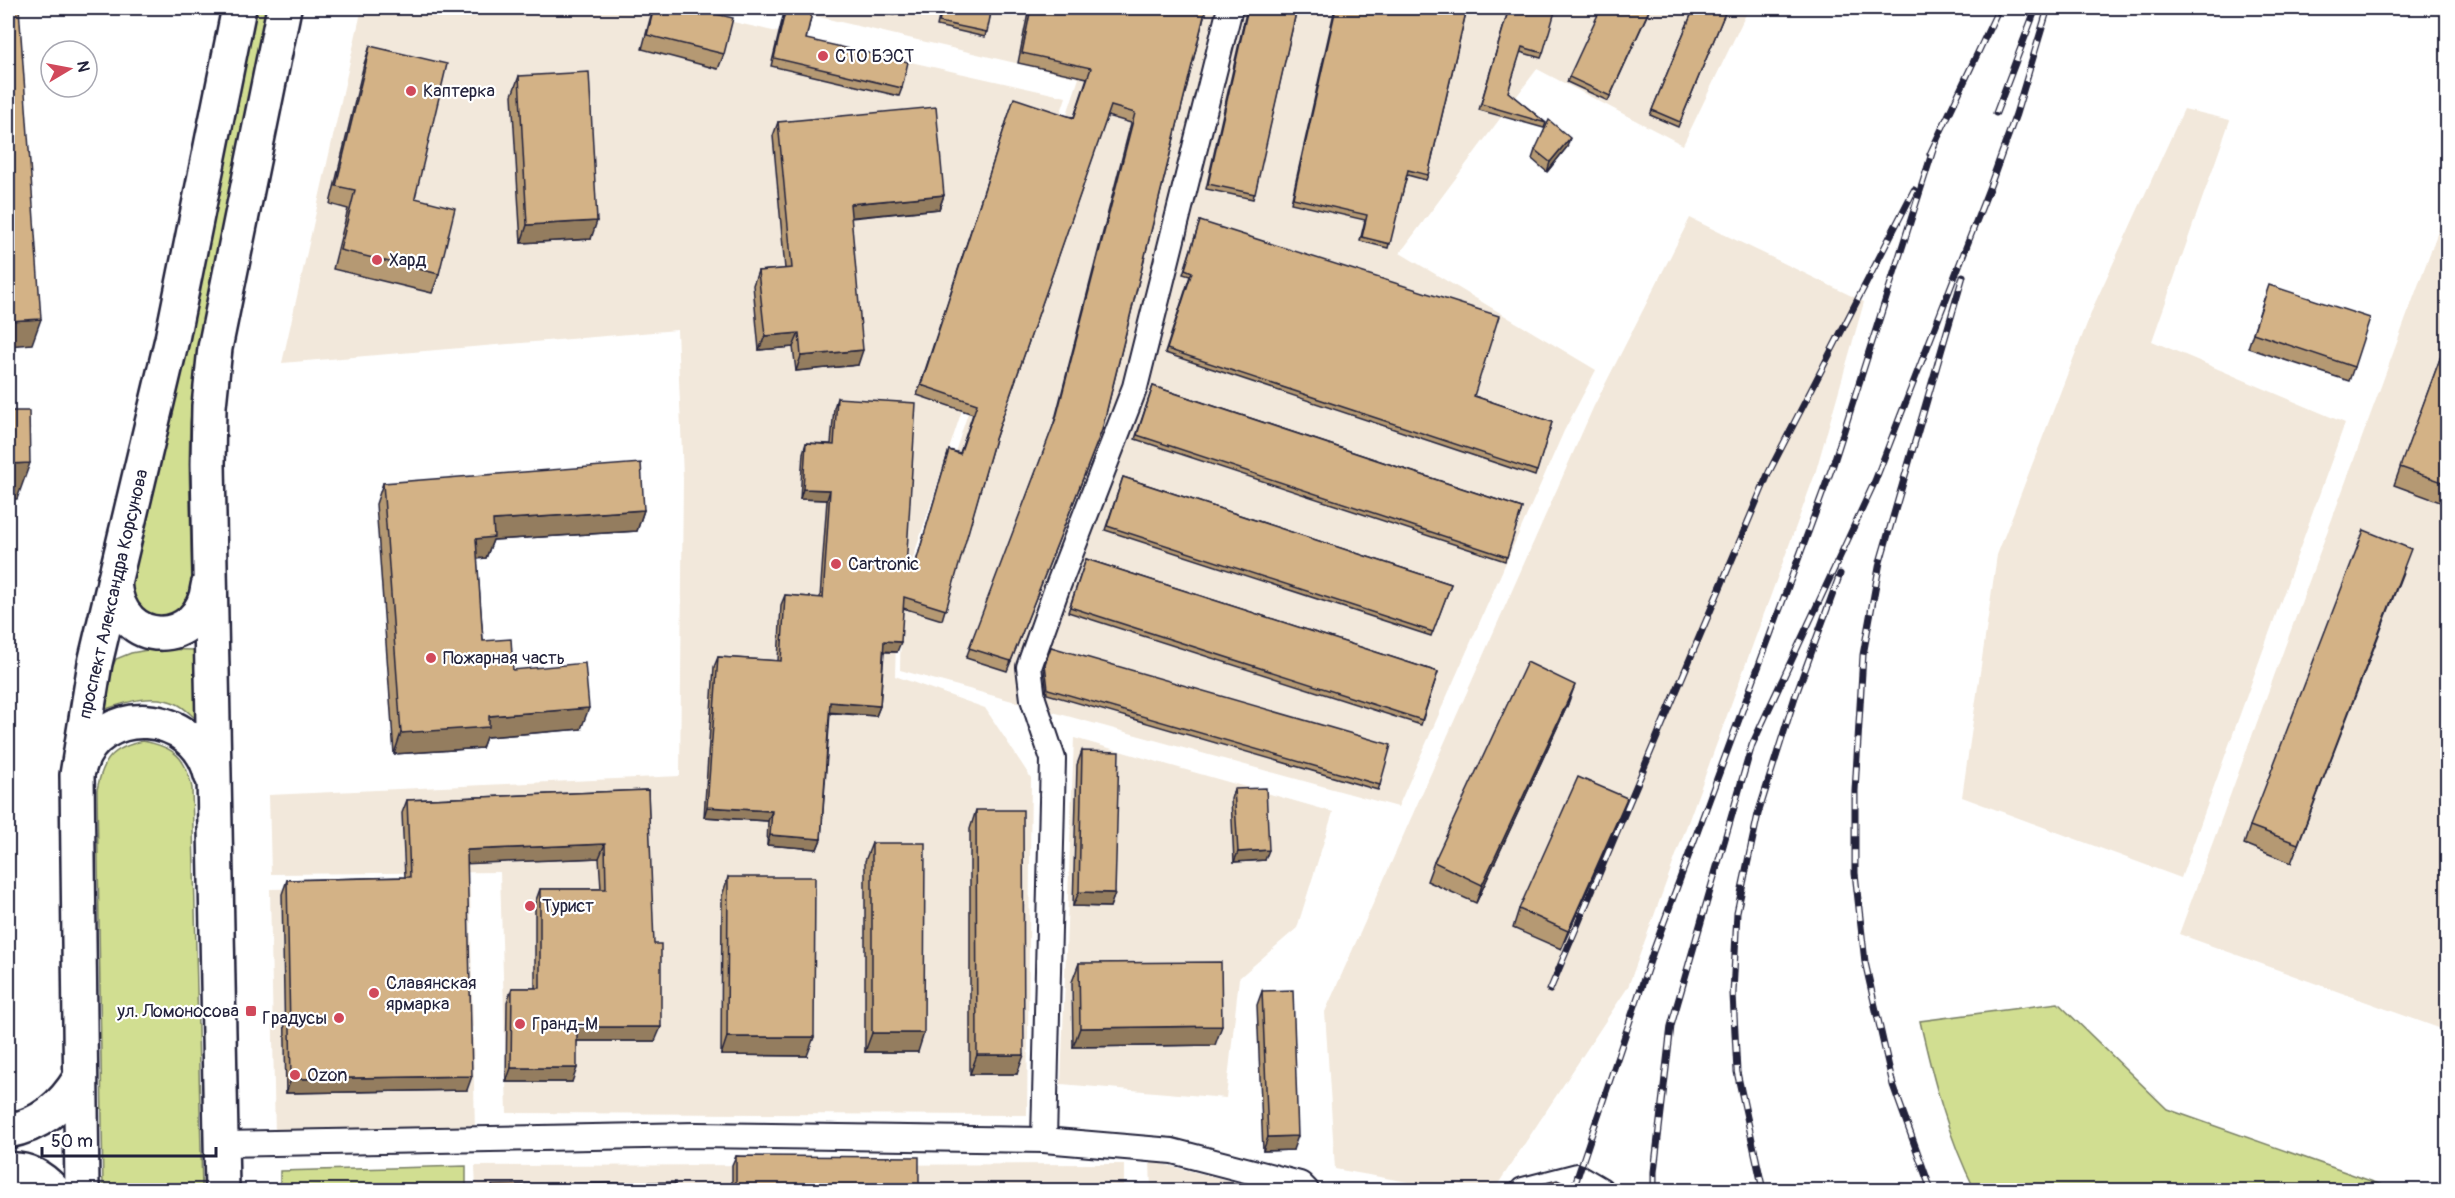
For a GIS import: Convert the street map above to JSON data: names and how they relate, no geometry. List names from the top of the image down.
{
  "streets": {
    "main road": ["проспект Александра Корсунова"]
  },
  "places": {
    "other": [
      "СТО БЭСТ",
      "Каптерка",
      "Хард",
      "Cartronic",
      "Пожарная часть",
      "Турист",
      "Славянская ярмарка",
      "Градусы",
      "Гранд-М",
      "Ozon"
    ],
    "transit": ["ул. Ломоносова"]
  },
  "scale_bar": "50 m",
  "north": "right"
}
